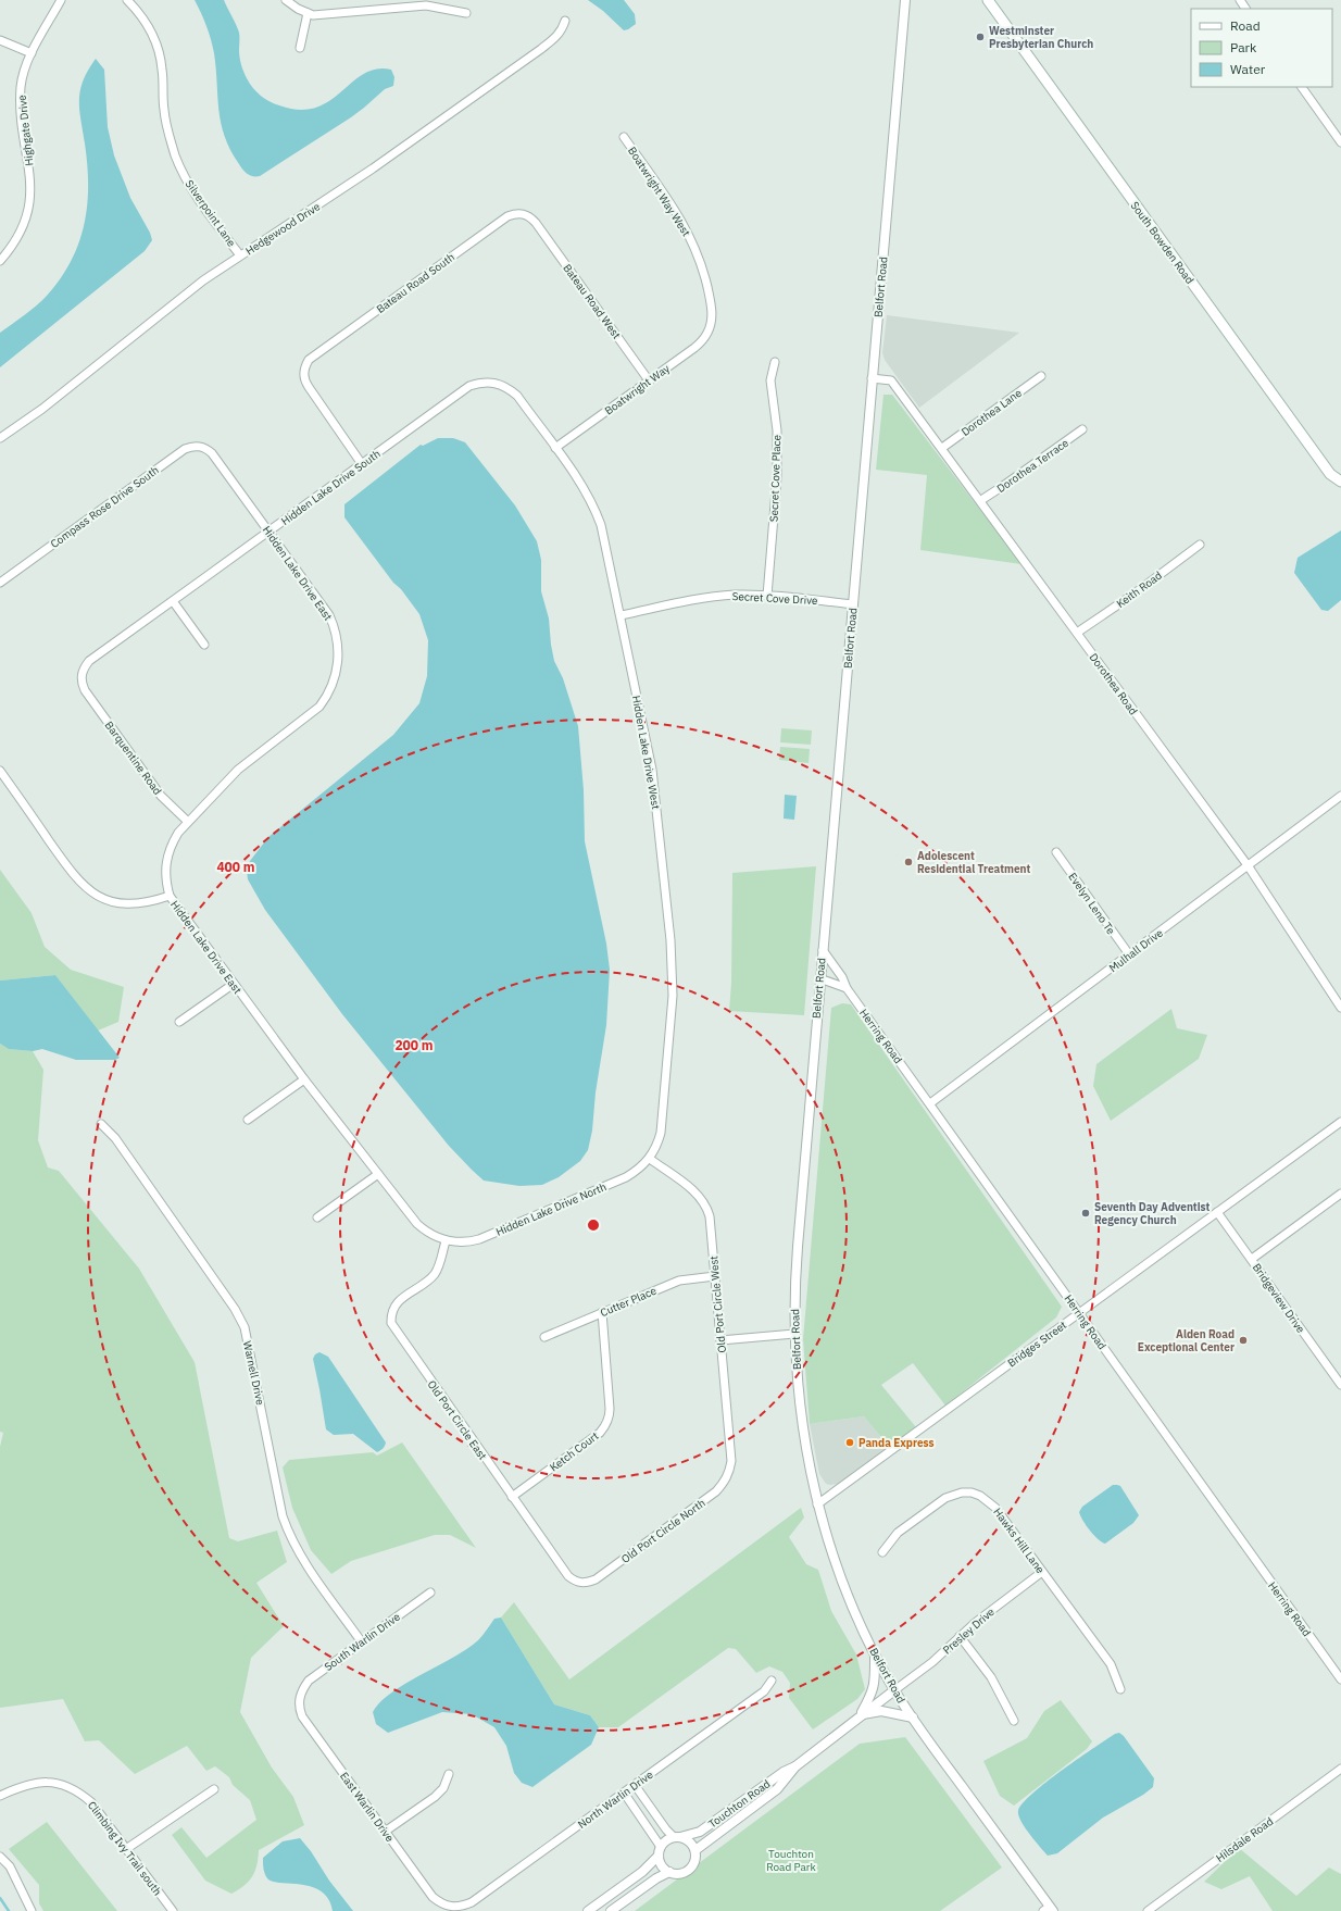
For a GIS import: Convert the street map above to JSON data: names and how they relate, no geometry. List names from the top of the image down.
{
  "streets": {
    "main road": ["South Bowden Road"],
    "street": [
      "Highgate Drive",
      "Boatwright Way West",
      "Silverpoint Lane",
      "Hedgewood Drive",
      "Bateau Road South",
      "Belfort Road",
      "Bateau Road West",
      "Boatwright Way",
      "Dorothea Lane",
      "Dorothea Terrace",
      "Secret Cove Place",
      "Hidden Lake Drive South",
      "Compass Rose Drive South",
      "Hidden Lake Drive East",
      "Keith Road",
      "Secret Cove Drive",
      "Dorothea Road",
      "Hidden Lake Drive West",
      "Barquentine Road",
      "Evelyn Leno Te",
      "Mulhall Drive",
      "Herring Road",
      "Hidden Lake Drive North",
      "Bridgeview Drive",
      "Cutter Place",
      "Old Port Circle West",
      "Bridges Street",
      "Warnell Drive",
      "Old Port Circle East",
      "Ketch Court",
      "Old Port Circle North",
      "Hawks Hill Lane",
      "Presley Drive",
      "South Warlin Drive",
      "North Warlin Drive",
      "Touchton Road",
      "East Warlin Drive",
      "Hilsdale Road",
      "Climbing Ivy Trail south"
    ]
  },
  "crossings": [
    ["Boatwright Way West", "Boatwright Way"],
    ["Silverpoint Lane", "Hedgewood Drive"],
    ["Bateau Road South", "Bateau Road West"],
    ["Bateau Road South", "Hidden Lake Drive South"],
    ["Belfort Road", "Secret Cove Drive"],
    ["Belfort Road", "Dorothea Road"],
    ["Belfort Road", "Herring Road"],
    ["Belfort Road", "Bridges Street"],
    ["Belfort Road", "Presley Drive"],
    ["Belfort Road", "Touchton Road"],
    ["Bateau Road West", "Boatwright Way"],
    ["Boatwright Way", "Hidden Lake Drive West"],
    ["Dorothea Lane", "Dorothea Road"],
    ["Dorothea Terrace", "Dorothea Road"],
    ["Secret Cove Place", "Secret Cove Drive"],
    ["Hidden Lake Drive South", "Hidden Lake Drive East"],
    ["Hidden Lake Drive South", "Hidden Lake Drive West"],
    ["Hidden Lake Drive South", "Barquentine Road"],
    ["Compass Rose Drive South", "Hidden Lake Drive East"],
    ["Hidden Lake Drive East", "Barquentine Road"],
    ["Hidden Lake Drive East", "Hidden Lake Drive North"],
    ["Hidden Lake Drive East", "Old Port Circle East"],
    ["Keith Road", "Dorothea Road"],
    ["Secret Cove Drive", "Hidden Lake Drive West"],
    ["Dorothea Road", "Mulhall Drive"],
    ["Hidden Lake Drive West", "Hidden Lake Drive North"],
    ["Hidden Lake Drive West", "Old Port Circle West"],
    ["Evelyn Leno Te", "Mulhall Drive"],
    ["Mulhall Drive", "Herring Road"],
    ["Herring Road", "Bridges Street"],
    ["Hidden Lake Drive North", "Old Port Circle West"],
    ["Hidden Lake Drive North", "Old Port Circle East"],
    ["Bridgeview Drive", "Bridges Street"],
    ["Cutter Place", "Old Port Circle West"],
    ["Cutter Place", "Ketch Court"],
    ["Old Port Circle West", "Old Port Circle North"],
    ["Warnell Drive", "South Warlin Drive"],
    ["Old Port Circle East", "Ketch Court"],
    ["Old Port Circle East", "Old Port Circle North"],
    ["Hawks Hill Lane", "Presley Drive"],
    ["Presley Drive", "Touchton Road"],
    ["South Warlin Drive", "East Warlin Drive"],
    ["North Warlin Drive", "East Warlin Drive"]
  ],
  "parks": ["Touchton Road Park"],
  "places": [
    "Westminster Presbyterian Church",
    "Adolescent Residential Treatment",
    "Seventh Day Adventist Regency Church",
    "Alden Road Exceptional Center",
    "Panda Express"
  ],
  "legend": ["Road", "Park", "Water"],
  "rings": ["400 m", "200 m"]
}
